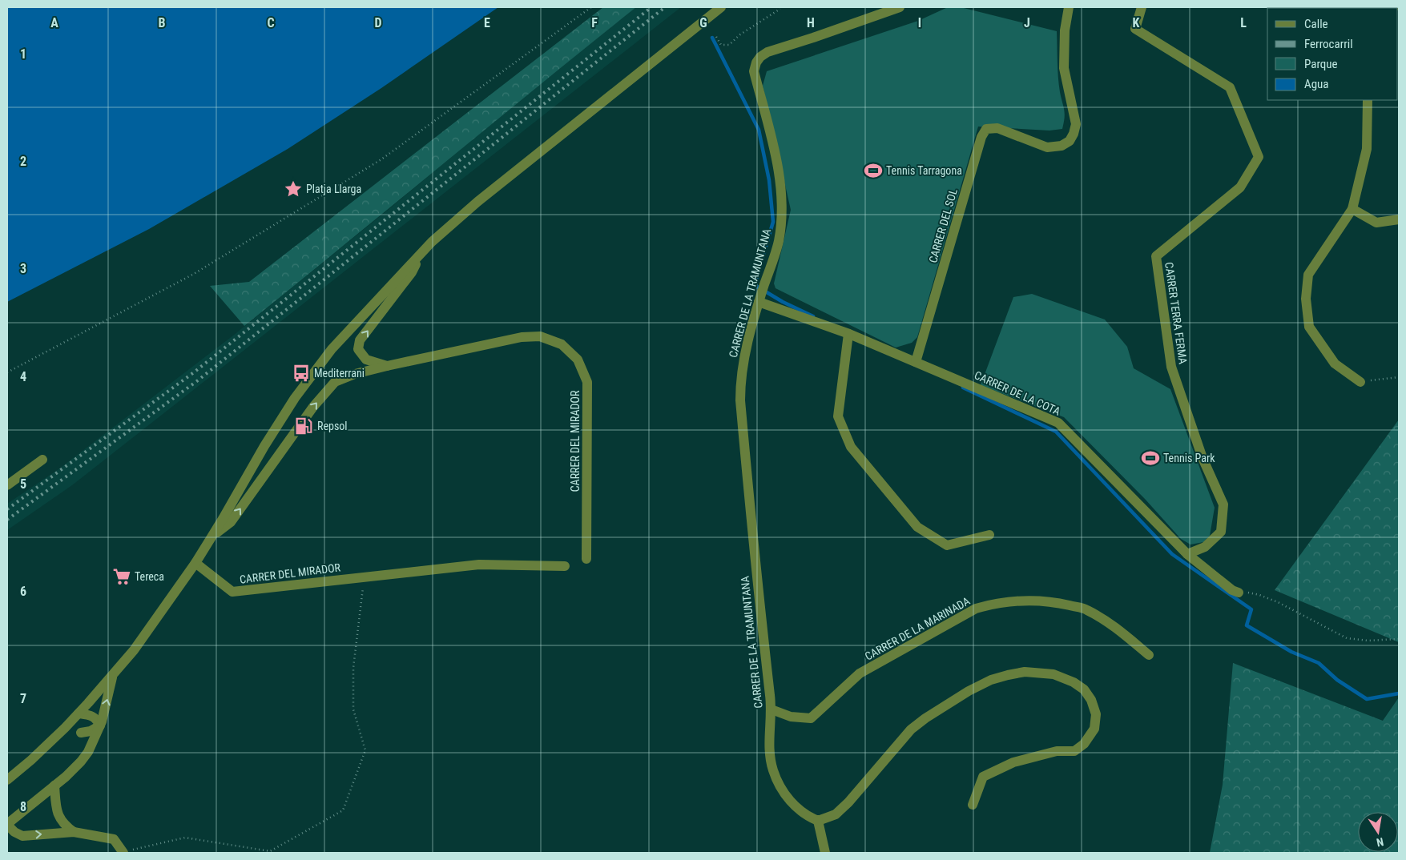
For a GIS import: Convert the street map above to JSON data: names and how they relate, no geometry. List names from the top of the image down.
{
  "streets": {
    "street": [
      "CARRER DEL SOL",
      "CARRER DE LA TRAMUNTANA",
      "CARRER TERRA FERMA",
      "CARRER DE LA COTA",
      "CARRER DEL MIRADOR",
      "CARRER DE LA MARINADA"
    ]
  },
  "crossings": [
    ["CARRER DEL SOL", "CARRER DE LA COTA"],
    ["CARRER DE LA TRAMUNTANA", "CARRER DE LA COTA"],
    ["CARRER DE LA TRAMUNTANA", "CARRER DE LA MARINADA"],
    ["CARRER TERRA FERMA", "CARRER DE LA COTA"]
  ],
  "places": {
    "sports": ["Tennis Tarragona", "Tennis Park"],
    "place": ["Platja Llarga"],
    "bus stop": ["Mediterrani"],
    "fuel station": ["Repsol"],
    "supermarket": ["Tereca"]
  },
  "legend": [
    "Calle",
    "Ferrocarril",
    "Parque",
    "Agua"
  ],
  "north": "bottom",
  "grid": {
    "columns": [
      "A",
      "B",
      "C",
      "D",
      "E",
      "F",
      "G",
      "H",
      "I",
      "J",
      "K",
      "L"
    ],
    "rows": [
      "1",
      "2",
      "3",
      "4",
      "5",
      "6",
      "7",
      "8"
    ]
  }
}
